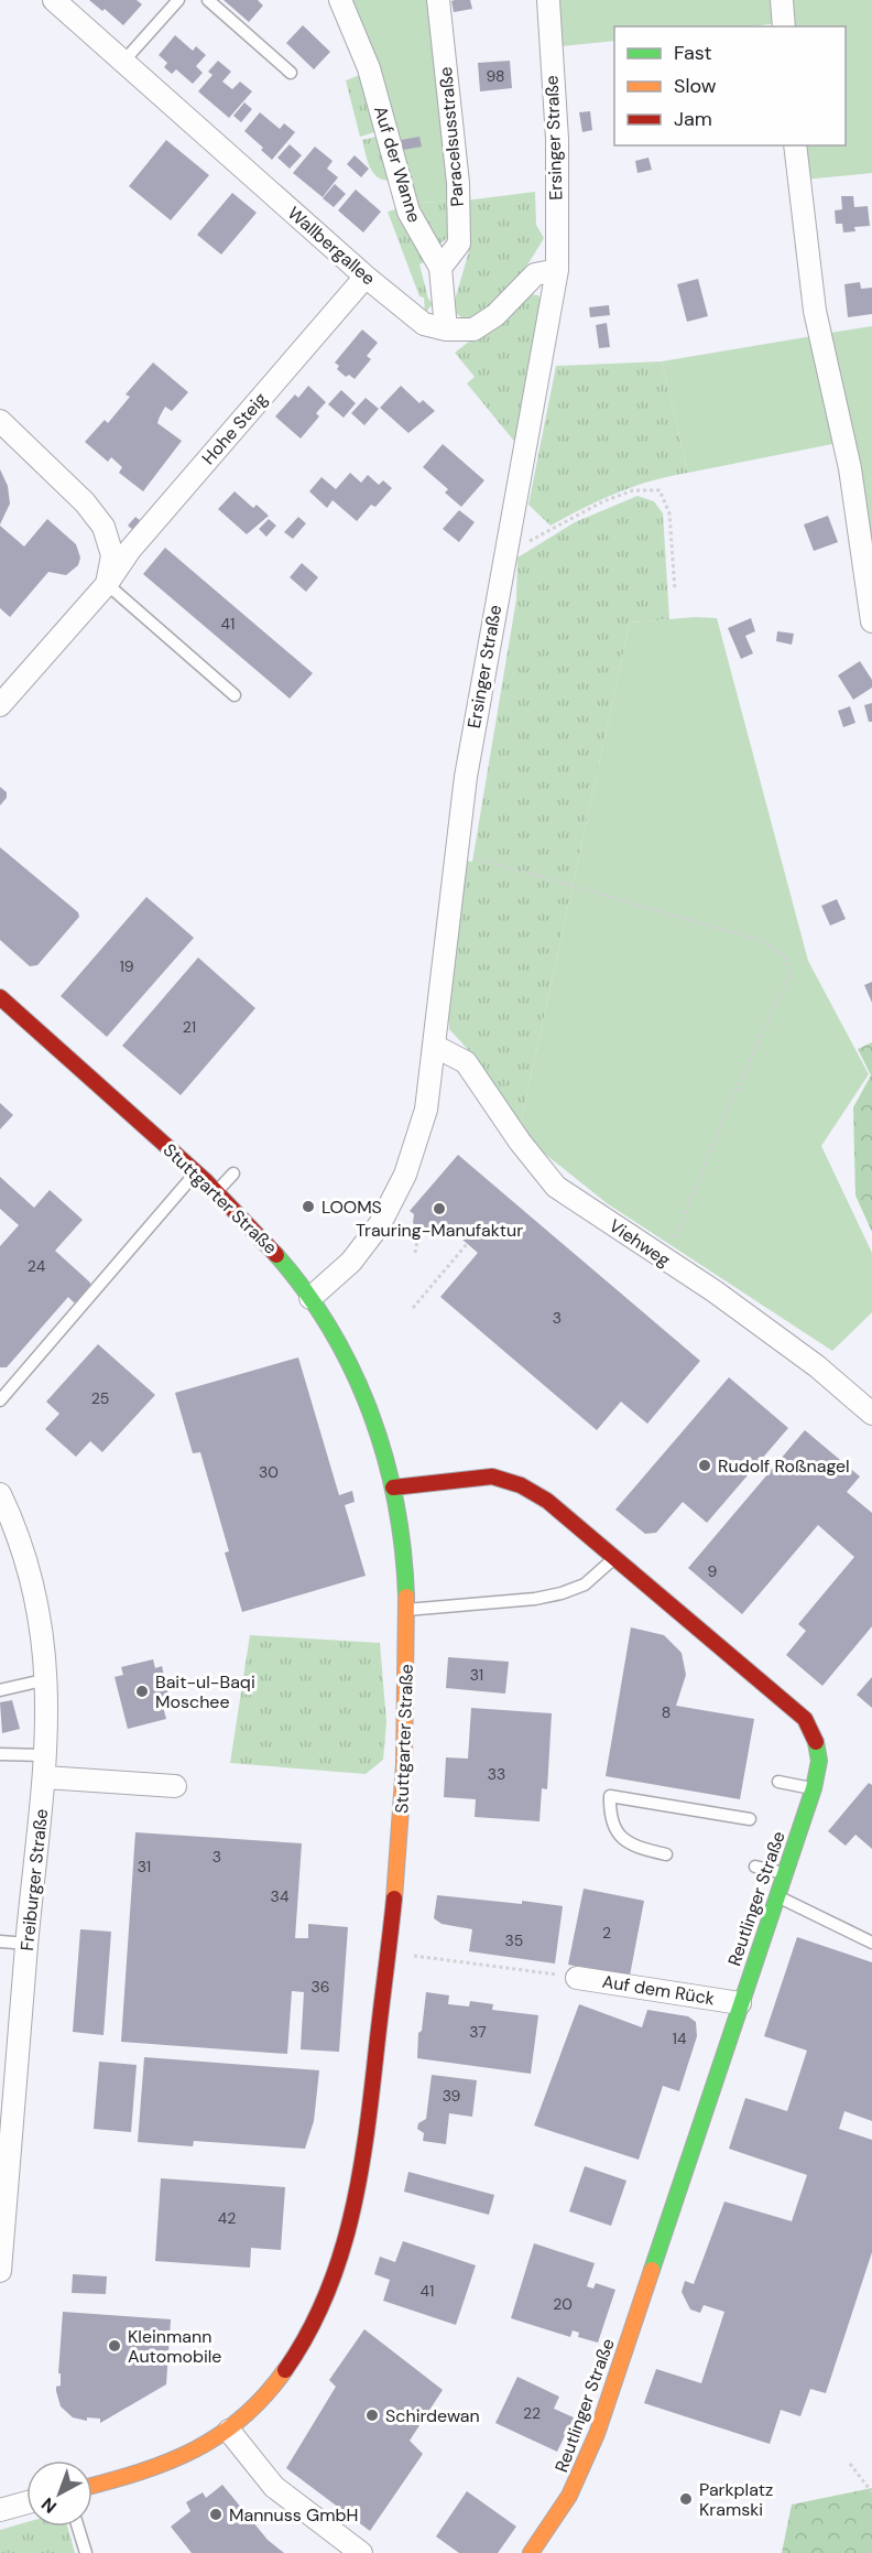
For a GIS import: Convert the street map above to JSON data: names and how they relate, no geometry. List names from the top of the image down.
{
  "streets": {
    "street": [
      "Paracelsusstraße",
      "Ersinger Straße",
      "Auf der Wanne",
      "Wallbergallee",
      "Hohe Steig",
      "Stuttgarter Straße",
      "Viehweg",
      "Freiburger Straße",
      "Reutlinger Straße",
      "Auf dem Rück"
    ]
  },
  "crossings": [
    ["Paracelsusstraße", "Auf der Wanne"],
    ["Ersinger Straße", "Wallbergallee"],
    ["Ersinger Straße", "Stuttgarter Straße"],
    ["Ersinger Straße", "Viehweg"],
    ["Auf der Wanne", "Wallbergallee"],
    ["Wallbergallee", "Hohe Steig"],
    ["Stuttgarter Straße", "Reutlinger Straße"],
    ["Reutlinger Straße", "Auf dem Rück"]
  ],
  "places": [
    "LOOMS",
    "Trauring-Manufaktur",
    "Rudolf Roßnagel",
    "Bait-ul-Baqi Moschee",
    "Kleinmann Automobile",
    "Schirdewan",
    "Parkplatz Kramski",
    "Mannuss GmbH"
  ],
  "house_numbers": [
    "98",
    "41",
    "19",
    "21",
    "24",
    "3",
    "25",
    "30",
    "9",
    "31",
    "8",
    "33",
    "3",
    "31",
    "34",
    "2",
    "35",
    "36",
    "37",
    "14",
    "39",
    "42",
    "41",
    "20",
    "22"
  ],
  "legend": ["Fast", "Slow", "Jam"],
  "north": "bottom left"
}
